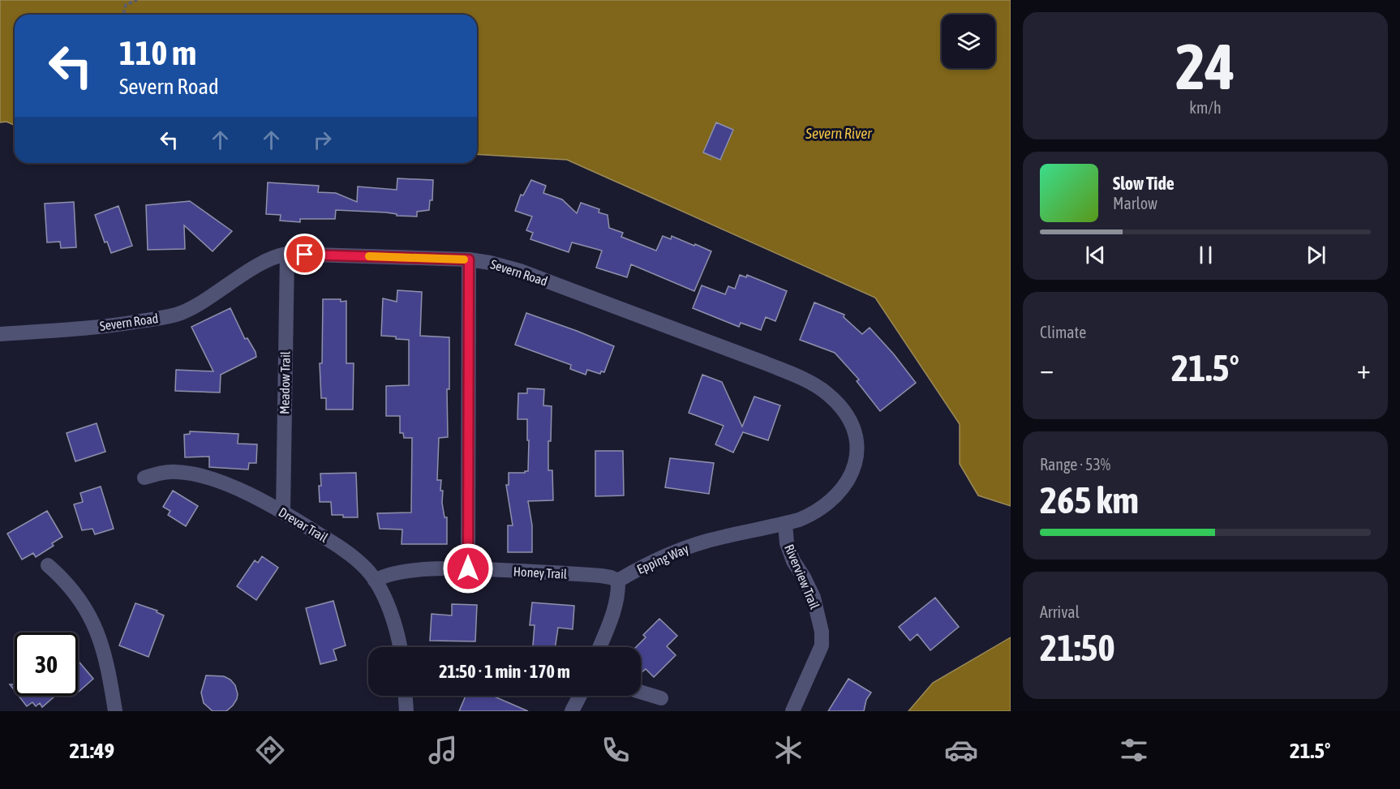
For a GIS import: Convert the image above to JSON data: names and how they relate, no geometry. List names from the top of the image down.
{
  "streets": {
    "street": [
      "Severn Road",
      "Meadow Trail",
      "Drevar Trail",
      "Epping Way",
      "Honey Trail",
      "Riverview Trail"
    ]
  },
  "crossings": [
    ["Severn Road", "Meadow Trail"],
    ["Severn Road", "Epping Way"],
    ["Severn Road", "Riverview Trail"],
    ["Meadow Trail", "Drevar Trail"],
    ["Drevar Trail", "Honey Trail"],
    ["Epping Way", "Honey Trail"],
    ["Epping Way", "Riverview Trail"]
  ],
  "water": ["Severn River"],
  "page": {
    "tile": [
      ["24", "km/h"],
      "Climate",
      ["Range · 53%", "265 km"],
      ["Arrival", "21:50"]
    ],
    "turn": ["110 m", "Severn Road"],
    "song": ["Slow Tide", "Marlow"],
    "heat": ["−", "21.5°", "+"],
    "limit": "30",
    "trip": "21:50 · 1 min · 170 m",
    "tabs": ["21:49", "21.5°"]
  }
}
